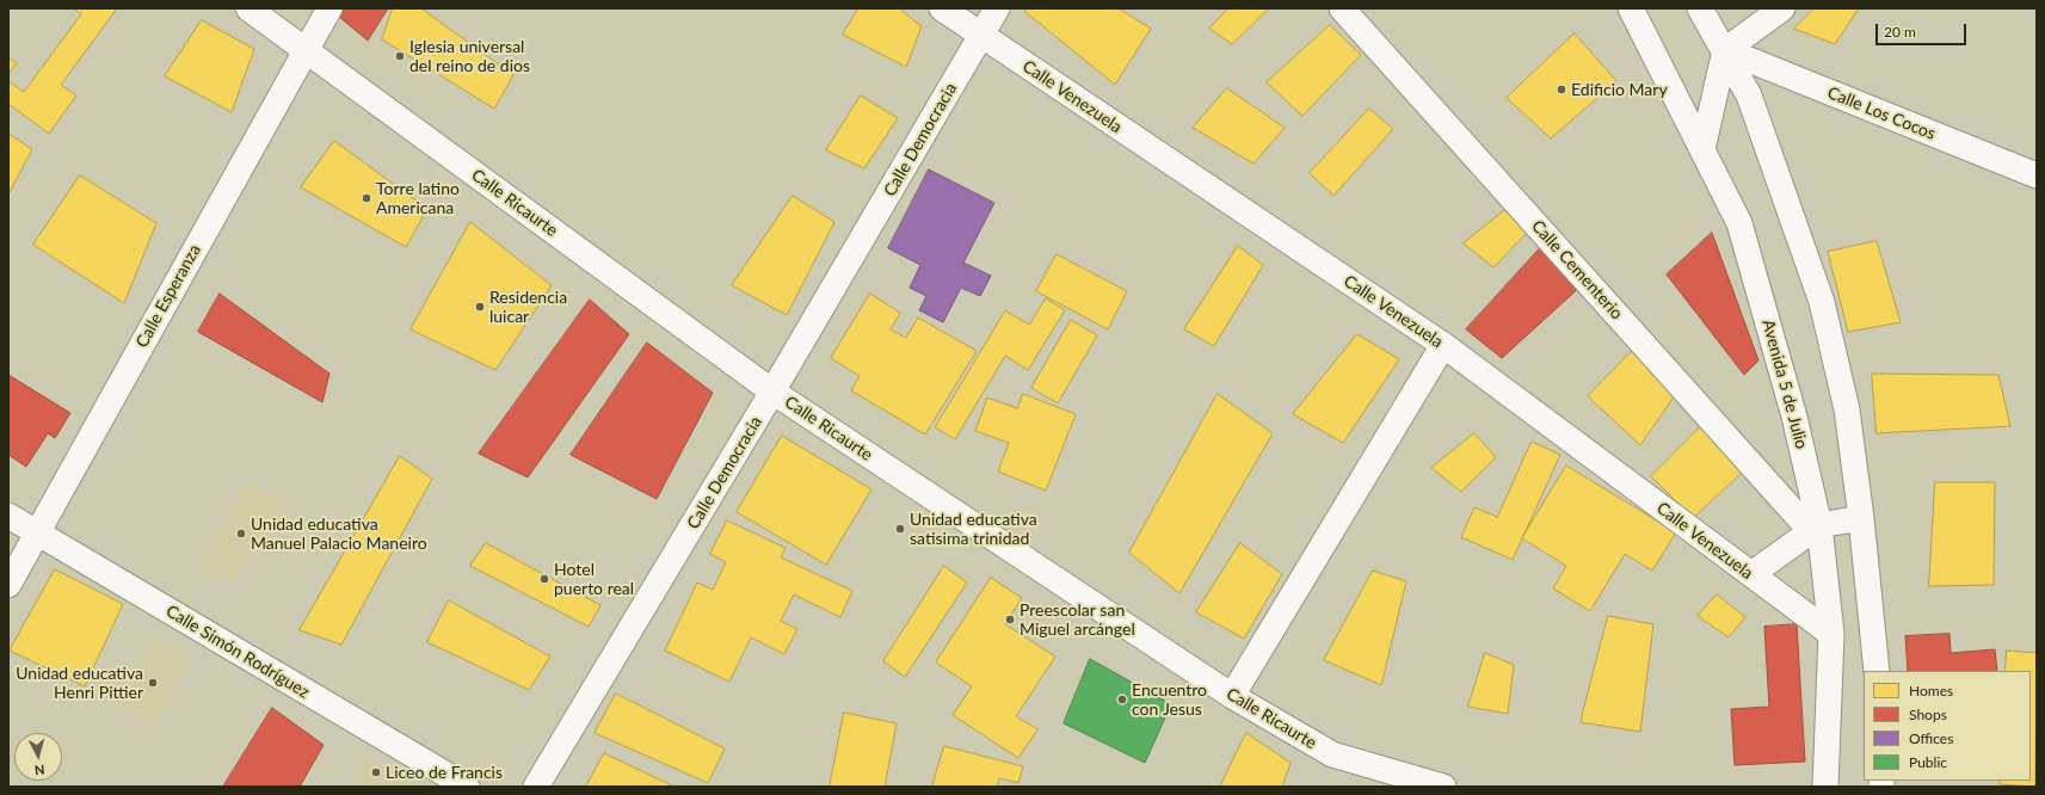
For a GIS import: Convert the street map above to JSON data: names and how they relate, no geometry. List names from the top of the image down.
{
  "streets": {
    "street": [
      "Calle Venezuela",
      "Calle Los Cocos",
      "Calle Democracia",
      "Calle Ricaurte",
      "Calle Cementerio",
      "Calle Esperanza",
      "Avenida 5 de Julio",
      "Calle Simón Rodríguez"
    ]
  },
  "crossings": [
    ["Calle Venezuela", "Calle Democracia"],
    ["Calle Venezuela", "Avenida 5 de Julio"],
    ["Calle Democracia", "Calle Ricaurte"],
    ["Calle Ricaurte", "Calle Esperanza"],
    ["Calle Cementerio", "Avenida 5 de Julio"],
    ["Calle Esperanza", "Calle Simón Rodríguez"]
  ],
  "places": [
    "Iglesia universal del reino de dios",
    "Edificio Mary",
    "Torre latino Americana",
    "Residencia luicar",
    "Unidad educativa satisima trinidad",
    "Unidad educativa Manuel Palacio Maneiro",
    "Hotel puerto real",
    "Preescolar san Miguel arcángel",
    "Unidad educativa Henri Pittier",
    "Encuentro con Jesus",
    "Liceo de Francis"
  ],
  "legend": [
    "Homes",
    "Shops",
    "Offices",
    "Public"
  ],
  "scale_bar": "20 m",
  "north": "bottom"
}
